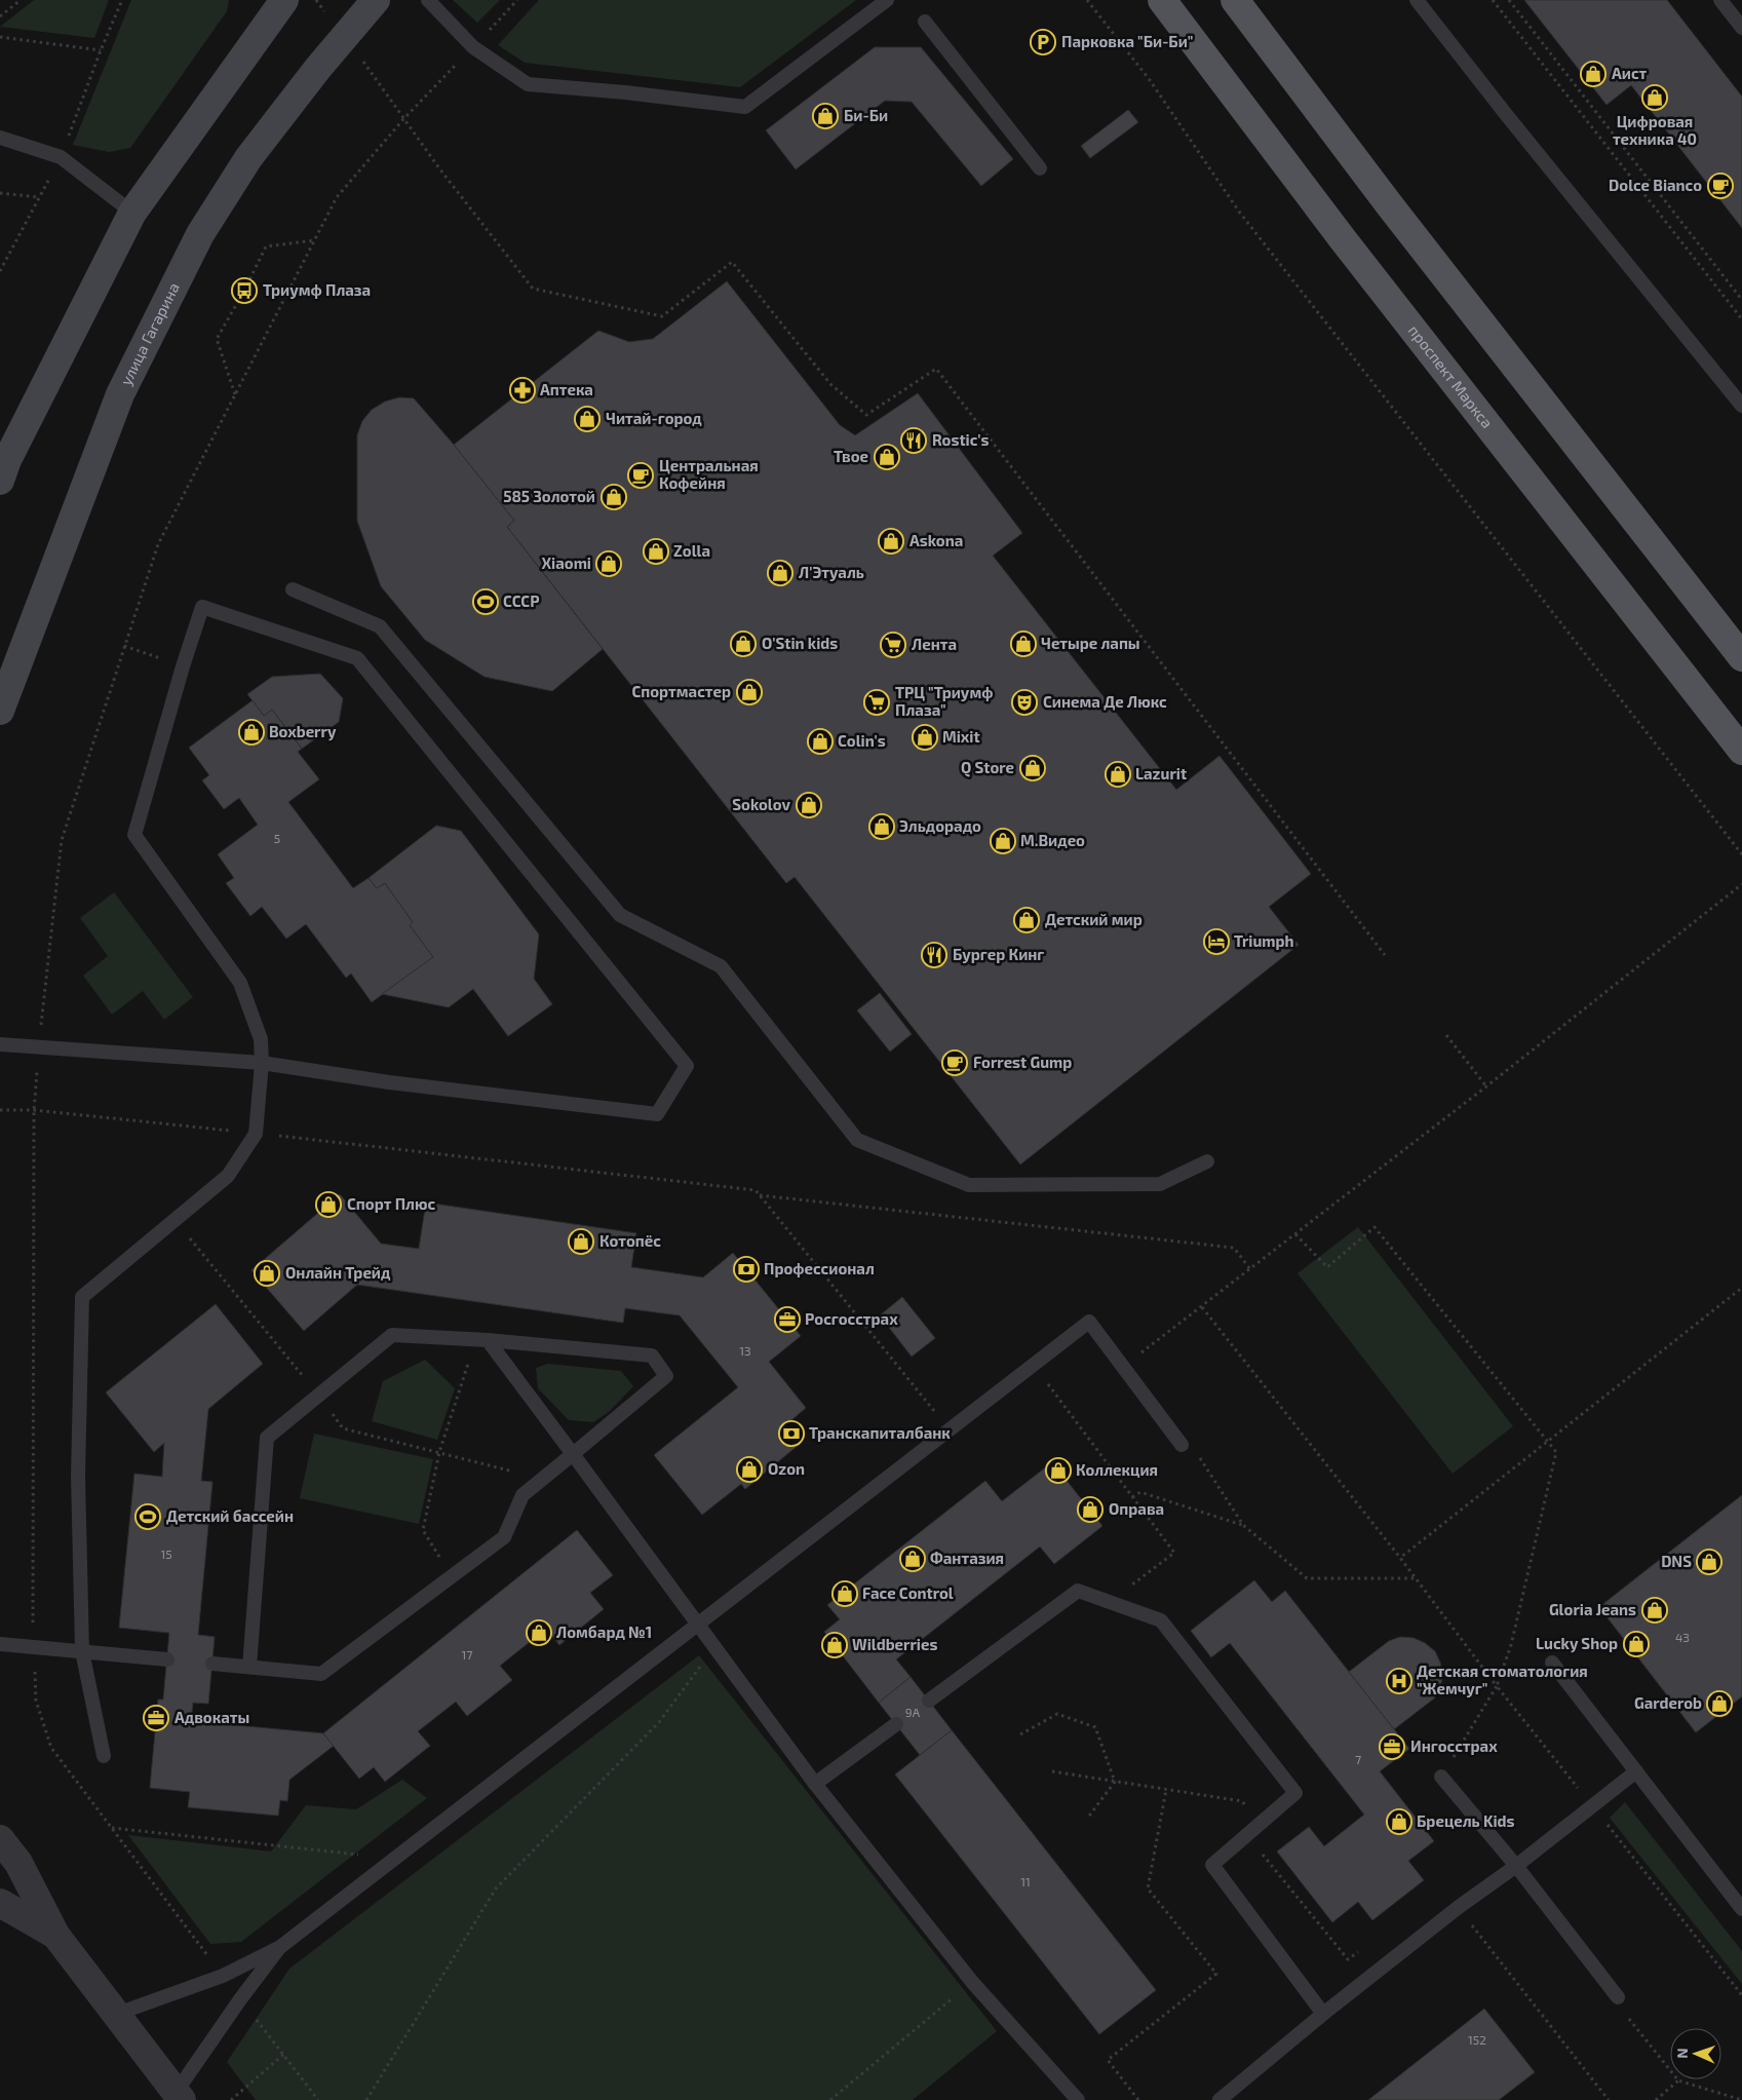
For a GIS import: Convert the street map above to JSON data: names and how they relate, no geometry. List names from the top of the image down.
{
  "streets": {
    "main road": ["улица Гагарина", "проспект Маркса"]
  },
  "places": {
    "parking": ["Парковка \"Би-Би\""],
    "shop": [
      "Аист",
      "Цифровая техника 40",
      "Би-Би",
      "Читай-город",
      "Твое",
      "585 Золотой",
      "Askona",
      "Zolla",
      "Xiaomi",
      "Л'Этуаль",
      "O'Stin kids",
      "Четыре лапы",
      "Спортмастер",
      "Boxberry",
      "Mixit",
      "Colin's",
      "Q Store",
      "Lazurit",
      "Sokolov",
      "Эльдорадо",
      "М.Видео",
      "Детский мир",
      "Спорт Плюс",
      "Котопёс",
      "Онлайн Трейд",
      "Ozon",
      "Коллекция",
      "Оправа",
      "Фантазия",
      "DNS",
      "Face Control",
      "Gloria Jeans",
      "Ломбард №1",
      "Lucky Shop",
      "Wildberries",
      "Garderob",
      "Брецель Kids"
    ],
    "cafe": ["Dolce Bianco", "Центральная Кофейня", "Forrest Gump"],
    "bus stop": ["Триумф Плаза"],
    "pharmacy": ["Аптека"],
    "restaurant": ["Rostic's", "Бургер Кинг"],
    "sports": ["СССР", "Детский бассейн"],
    "supermarket": ["Лента", "ТРЦ \"Триумф Плаза\""],
    "theatre": ["Синема Де Люкс"],
    "hotel": ["Triumph"],
    "bank": ["Профессионал", "Транскапиталбанк"],
    "office": ["Росгосстрах", "Адвокаты", "Ингосстрах"],
    "hospital": ["Детская стоматология \"Жемчуг\""]
  },
  "house_numbers": [
    "5",
    "13",
    "15",
    "43",
    "17",
    "9А",
    "7",
    "11",
    "152"
  ],
  "north": "left"
}
